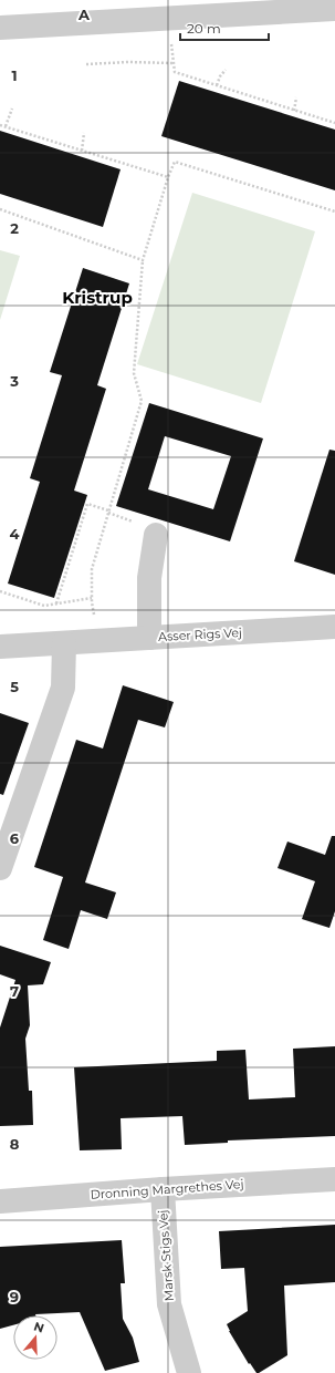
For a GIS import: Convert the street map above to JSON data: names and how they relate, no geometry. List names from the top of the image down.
{
  "streets": {
    "street": ["Asser Rigs Vej", "Dronning Margrethes Vej", "Marsk Stigs Vej"]
  },
  "crossings": [
    ["Dronning Margrethes Vej", "Marsk Stigs Vej"]
  ],
  "districts": ["Kristrup"],
  "scale_bar": "20 m",
  "north": "top",
  "grid": {
    "columns": ["A"],
    "rows": [
      "1",
      "2",
      "3",
      "4",
      "5",
      "6",
      "7",
      "8",
      "9"
    ]
  }
}
